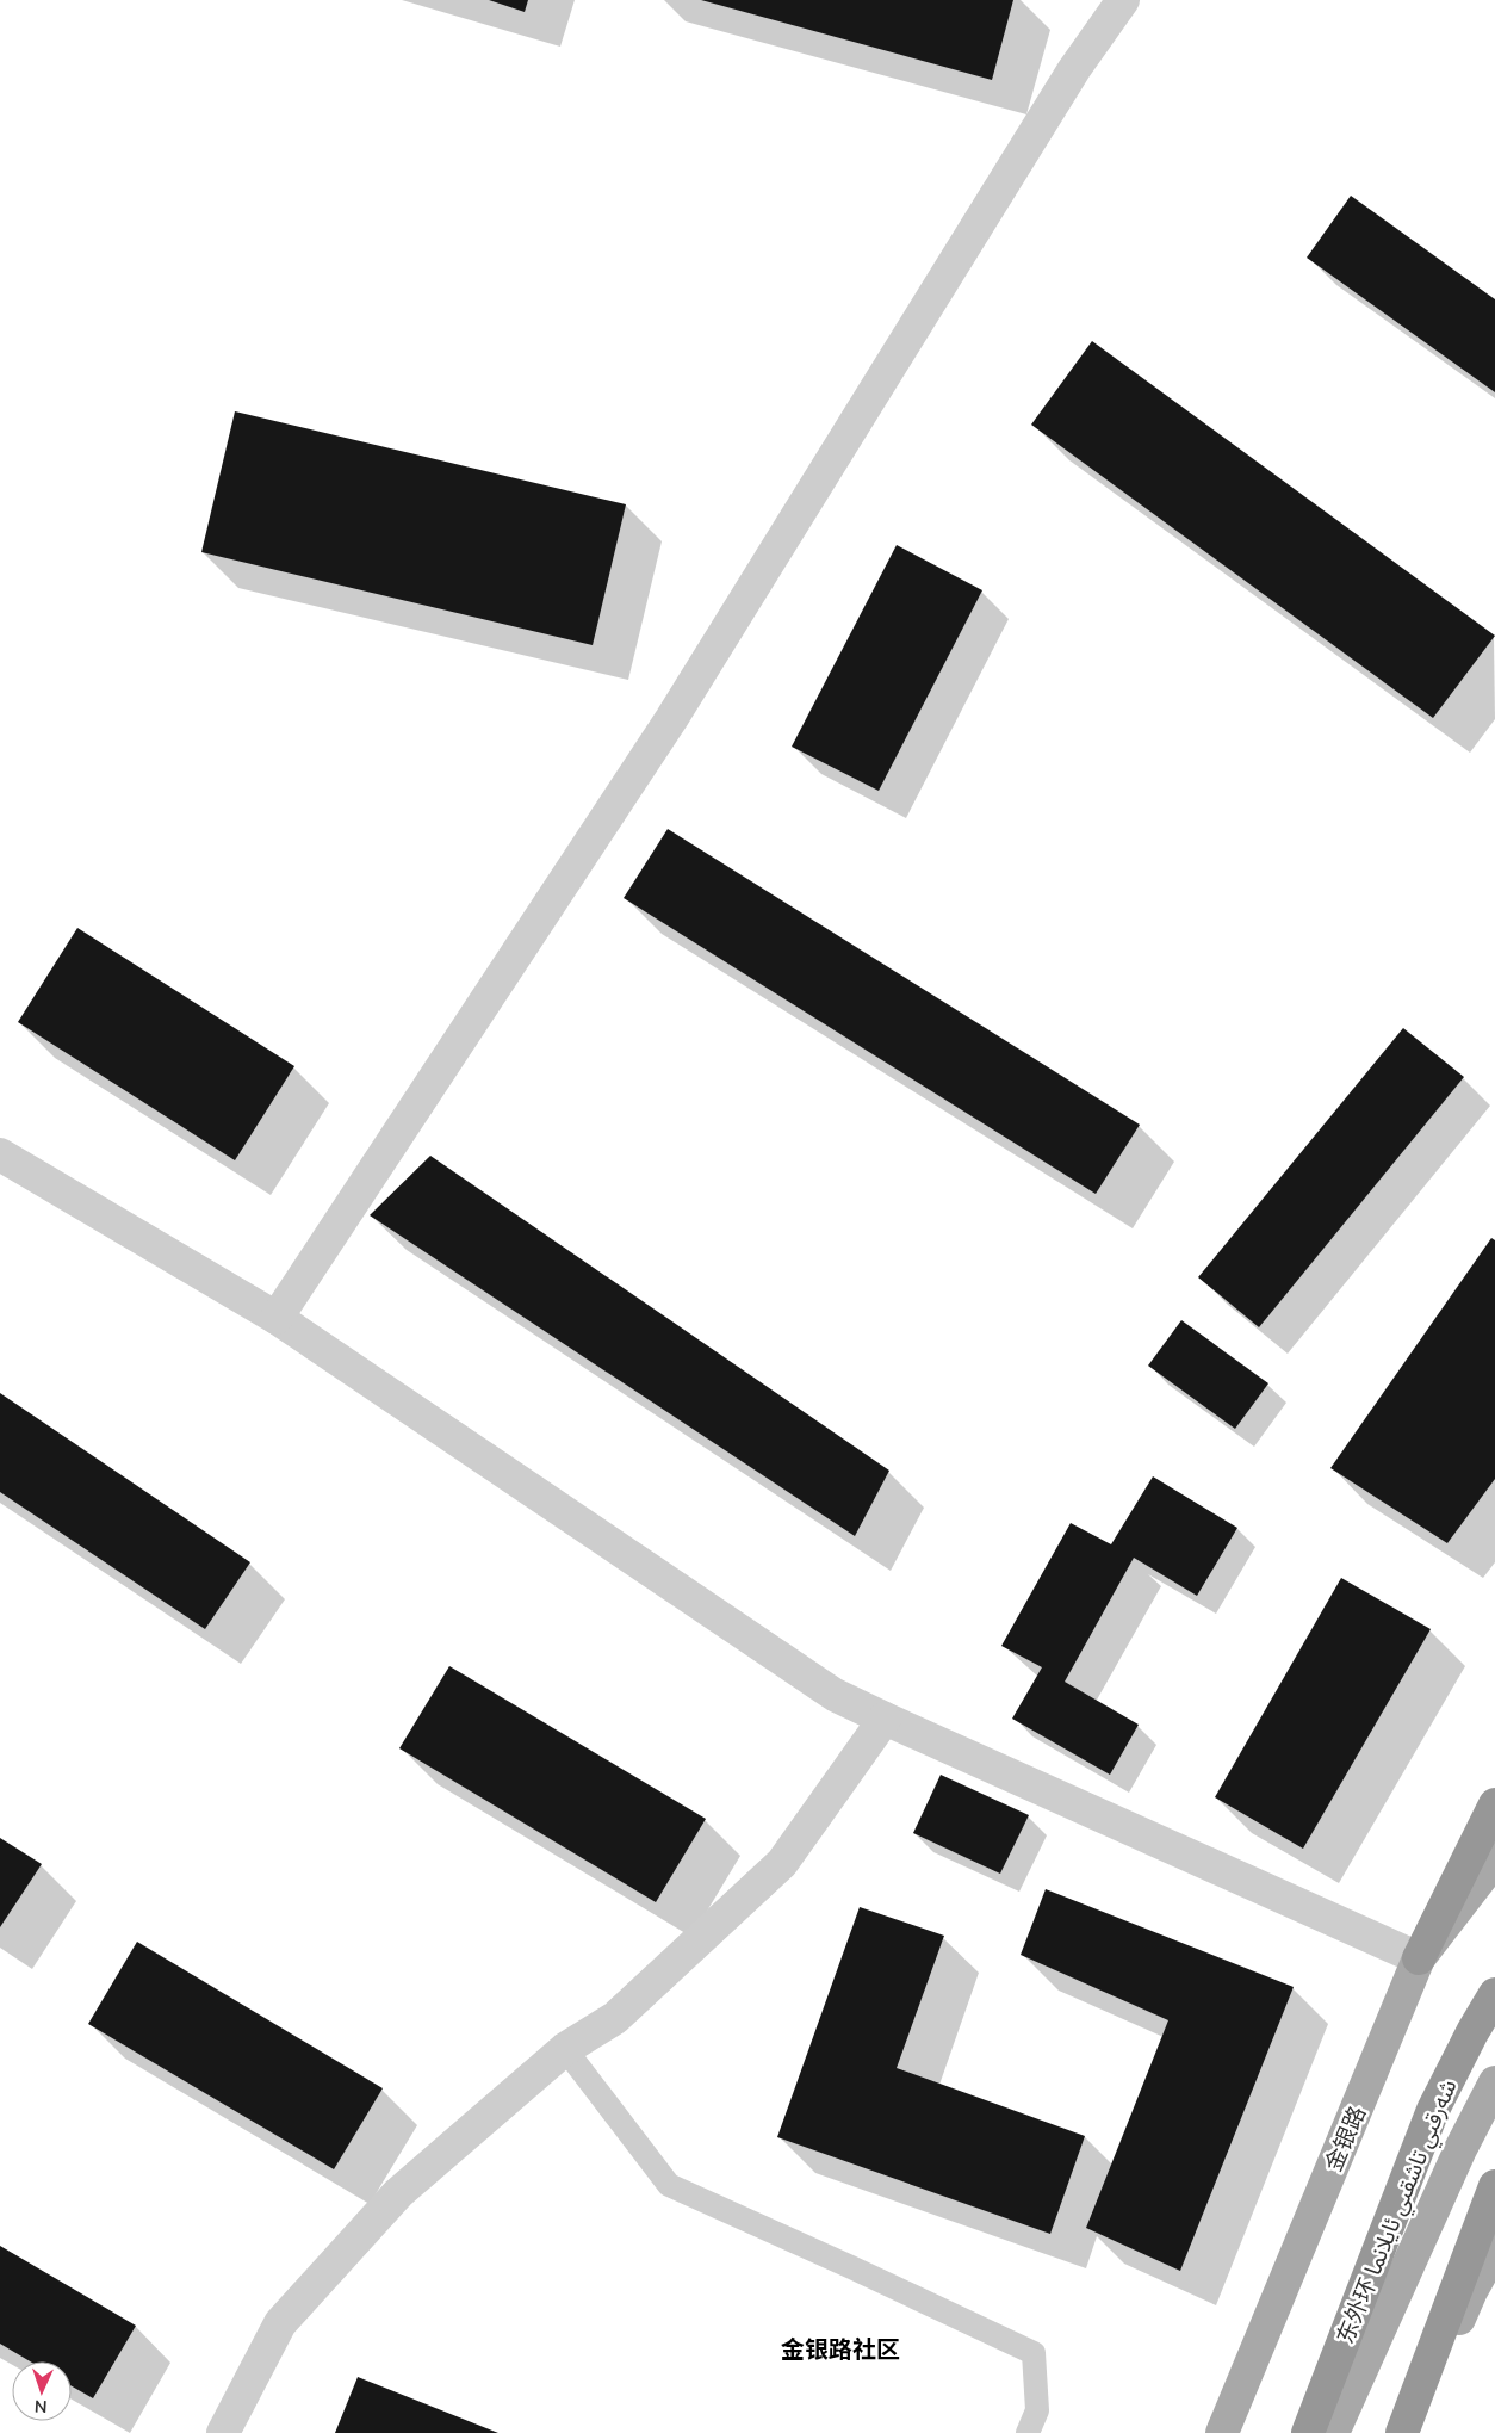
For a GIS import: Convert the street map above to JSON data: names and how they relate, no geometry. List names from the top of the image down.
{
  "streets": {
    "highway": ["东外环 شەرقىي تاشقىي ئايلانما"],
    "main road": ["金银路"]
  },
  "districts": ["金银路社区"],
  "north": "bottom"
}
